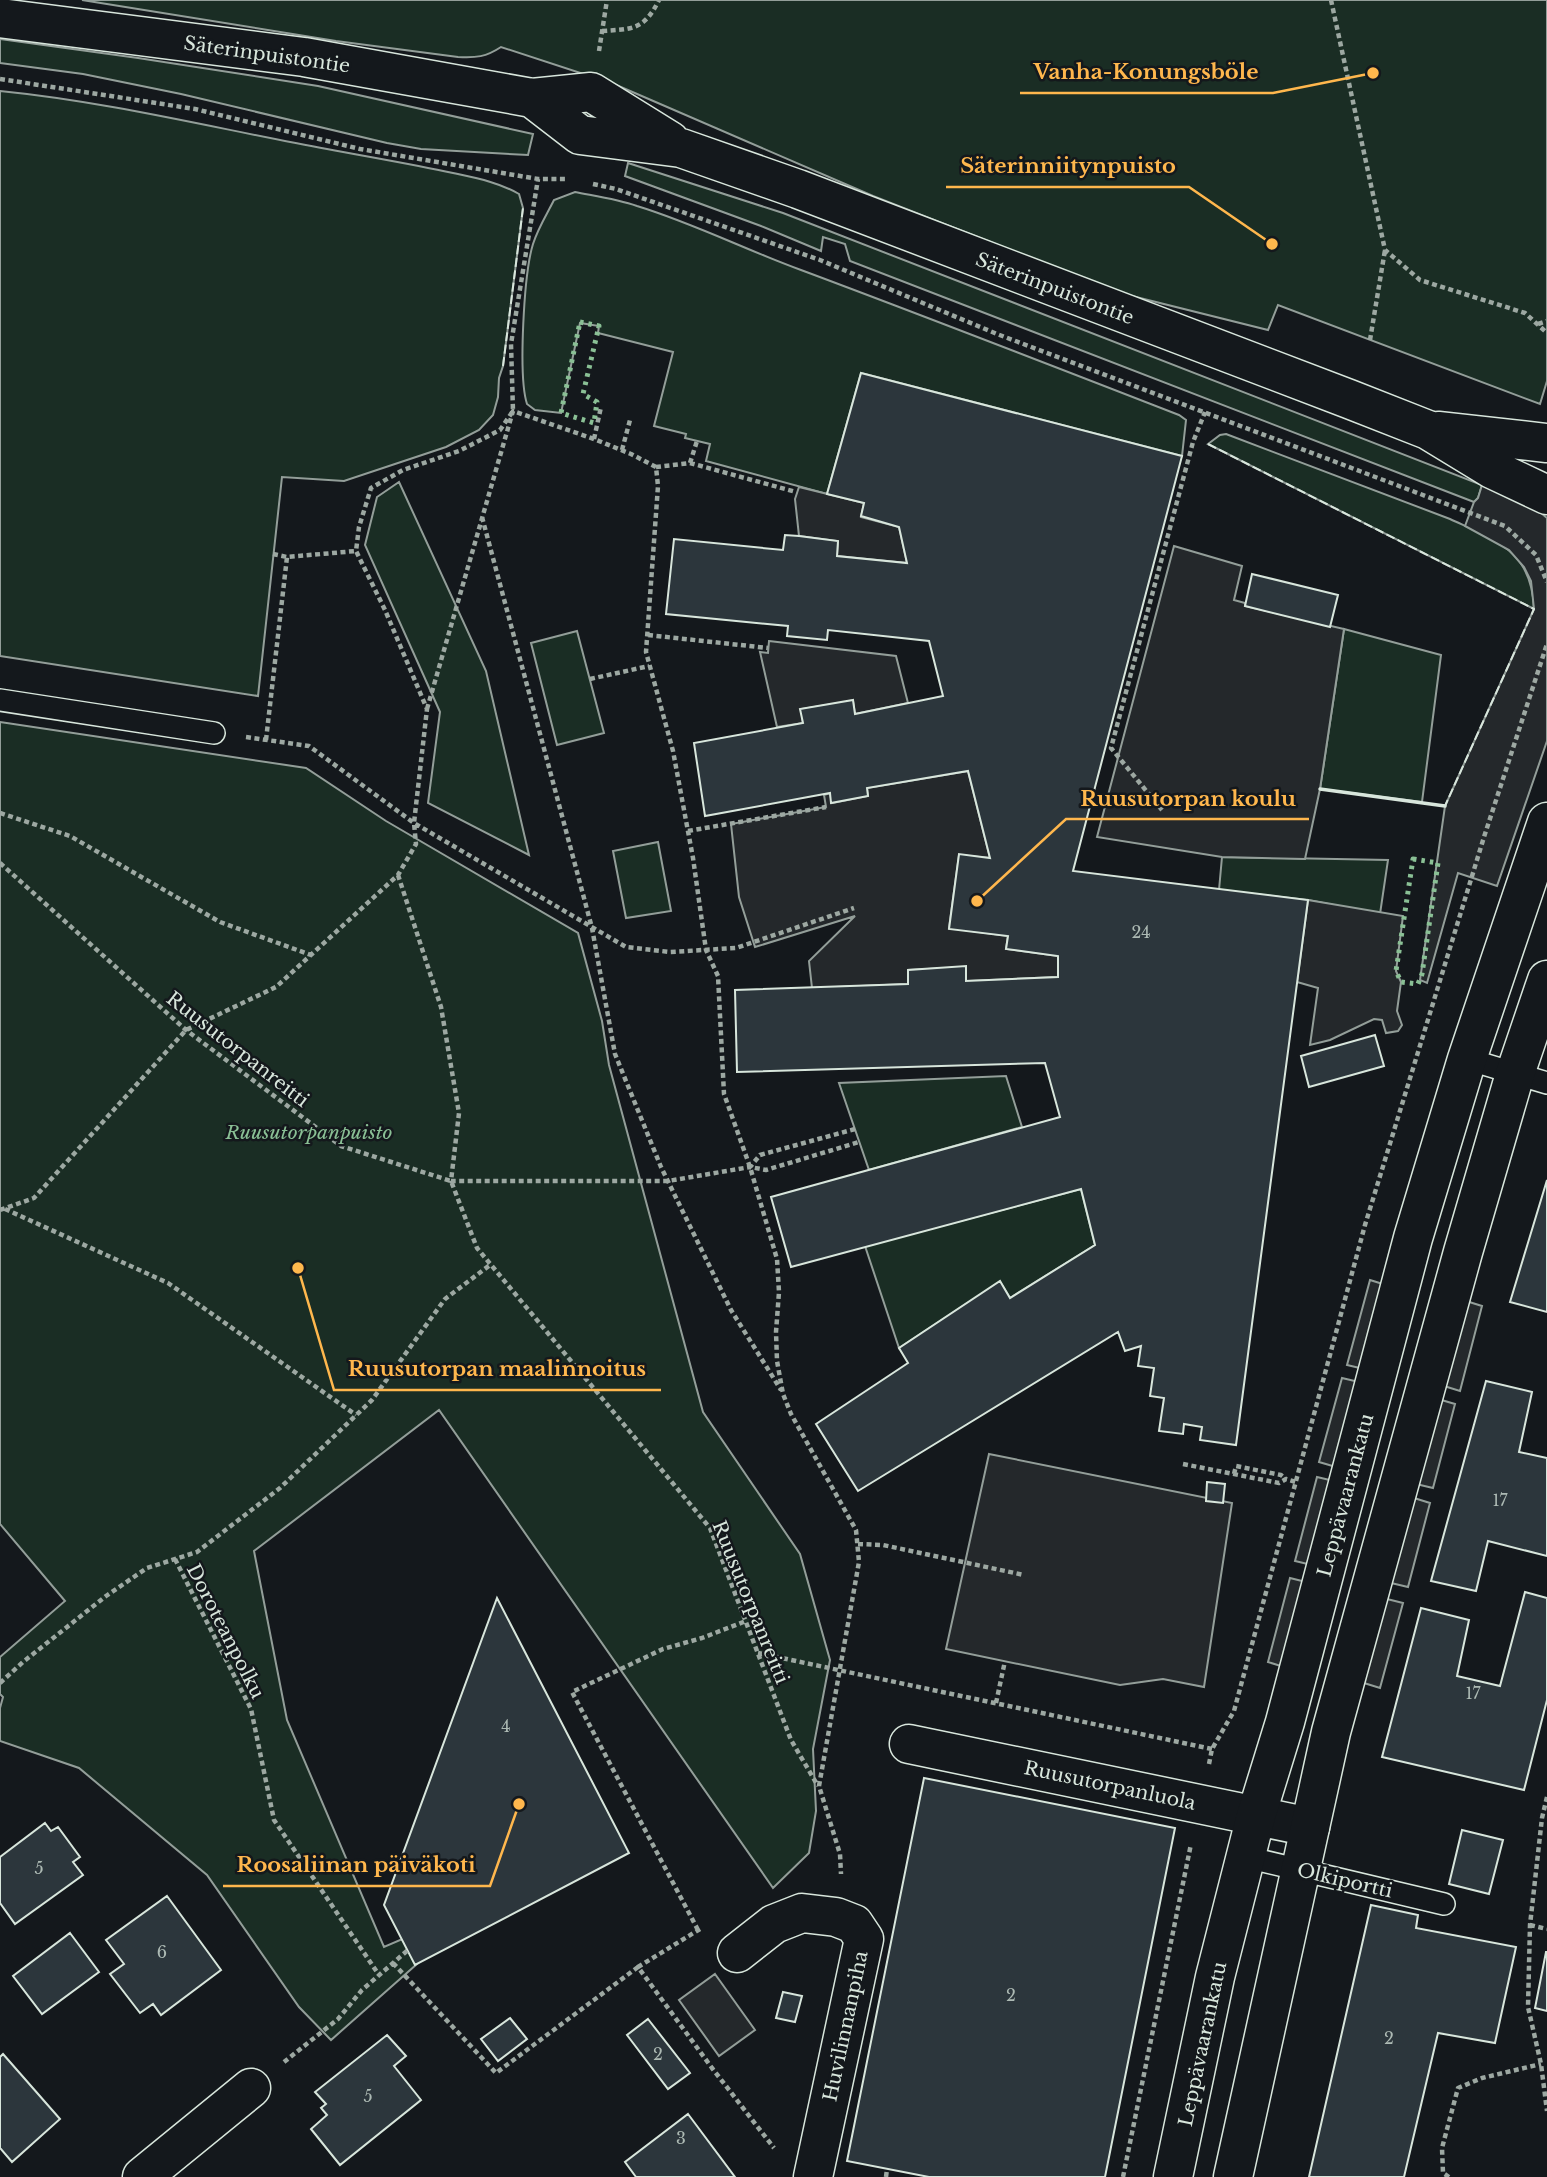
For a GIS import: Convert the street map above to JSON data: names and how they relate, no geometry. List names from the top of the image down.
{
  "streets": {
    "main road": [
      "Säterinpuistontie",
      "Leppävaarankatu",
      "Ruusutorpanluola",
      "Huvilinnanpiha"
    ],
    "lane": ["Olkiportti"],
    "path": ["Ruusutorpanreitti", "Doroteanpolku"]
  },
  "crossings": [
    ["Leppävaarankatu", "Ruusutorpanluola"],
    ["Leppävaarankatu", "Olkiportti"]
  ],
  "parks": ["Ruusutorpanpuisto"],
  "places": [
    "Vanha-Konungsböle",
    "Säterinniitynpuisto",
    "Ruusutorpan koulu",
    "Ruusutorpan maalinnoitus",
    "Roosaliinan päiväkoti"
  ],
  "house_numbers": [
    "24",
    "17",
    "17",
    "4",
    "5",
    "6",
    "2",
    "2",
    "2",
    "5",
    "3"
  ]
}
